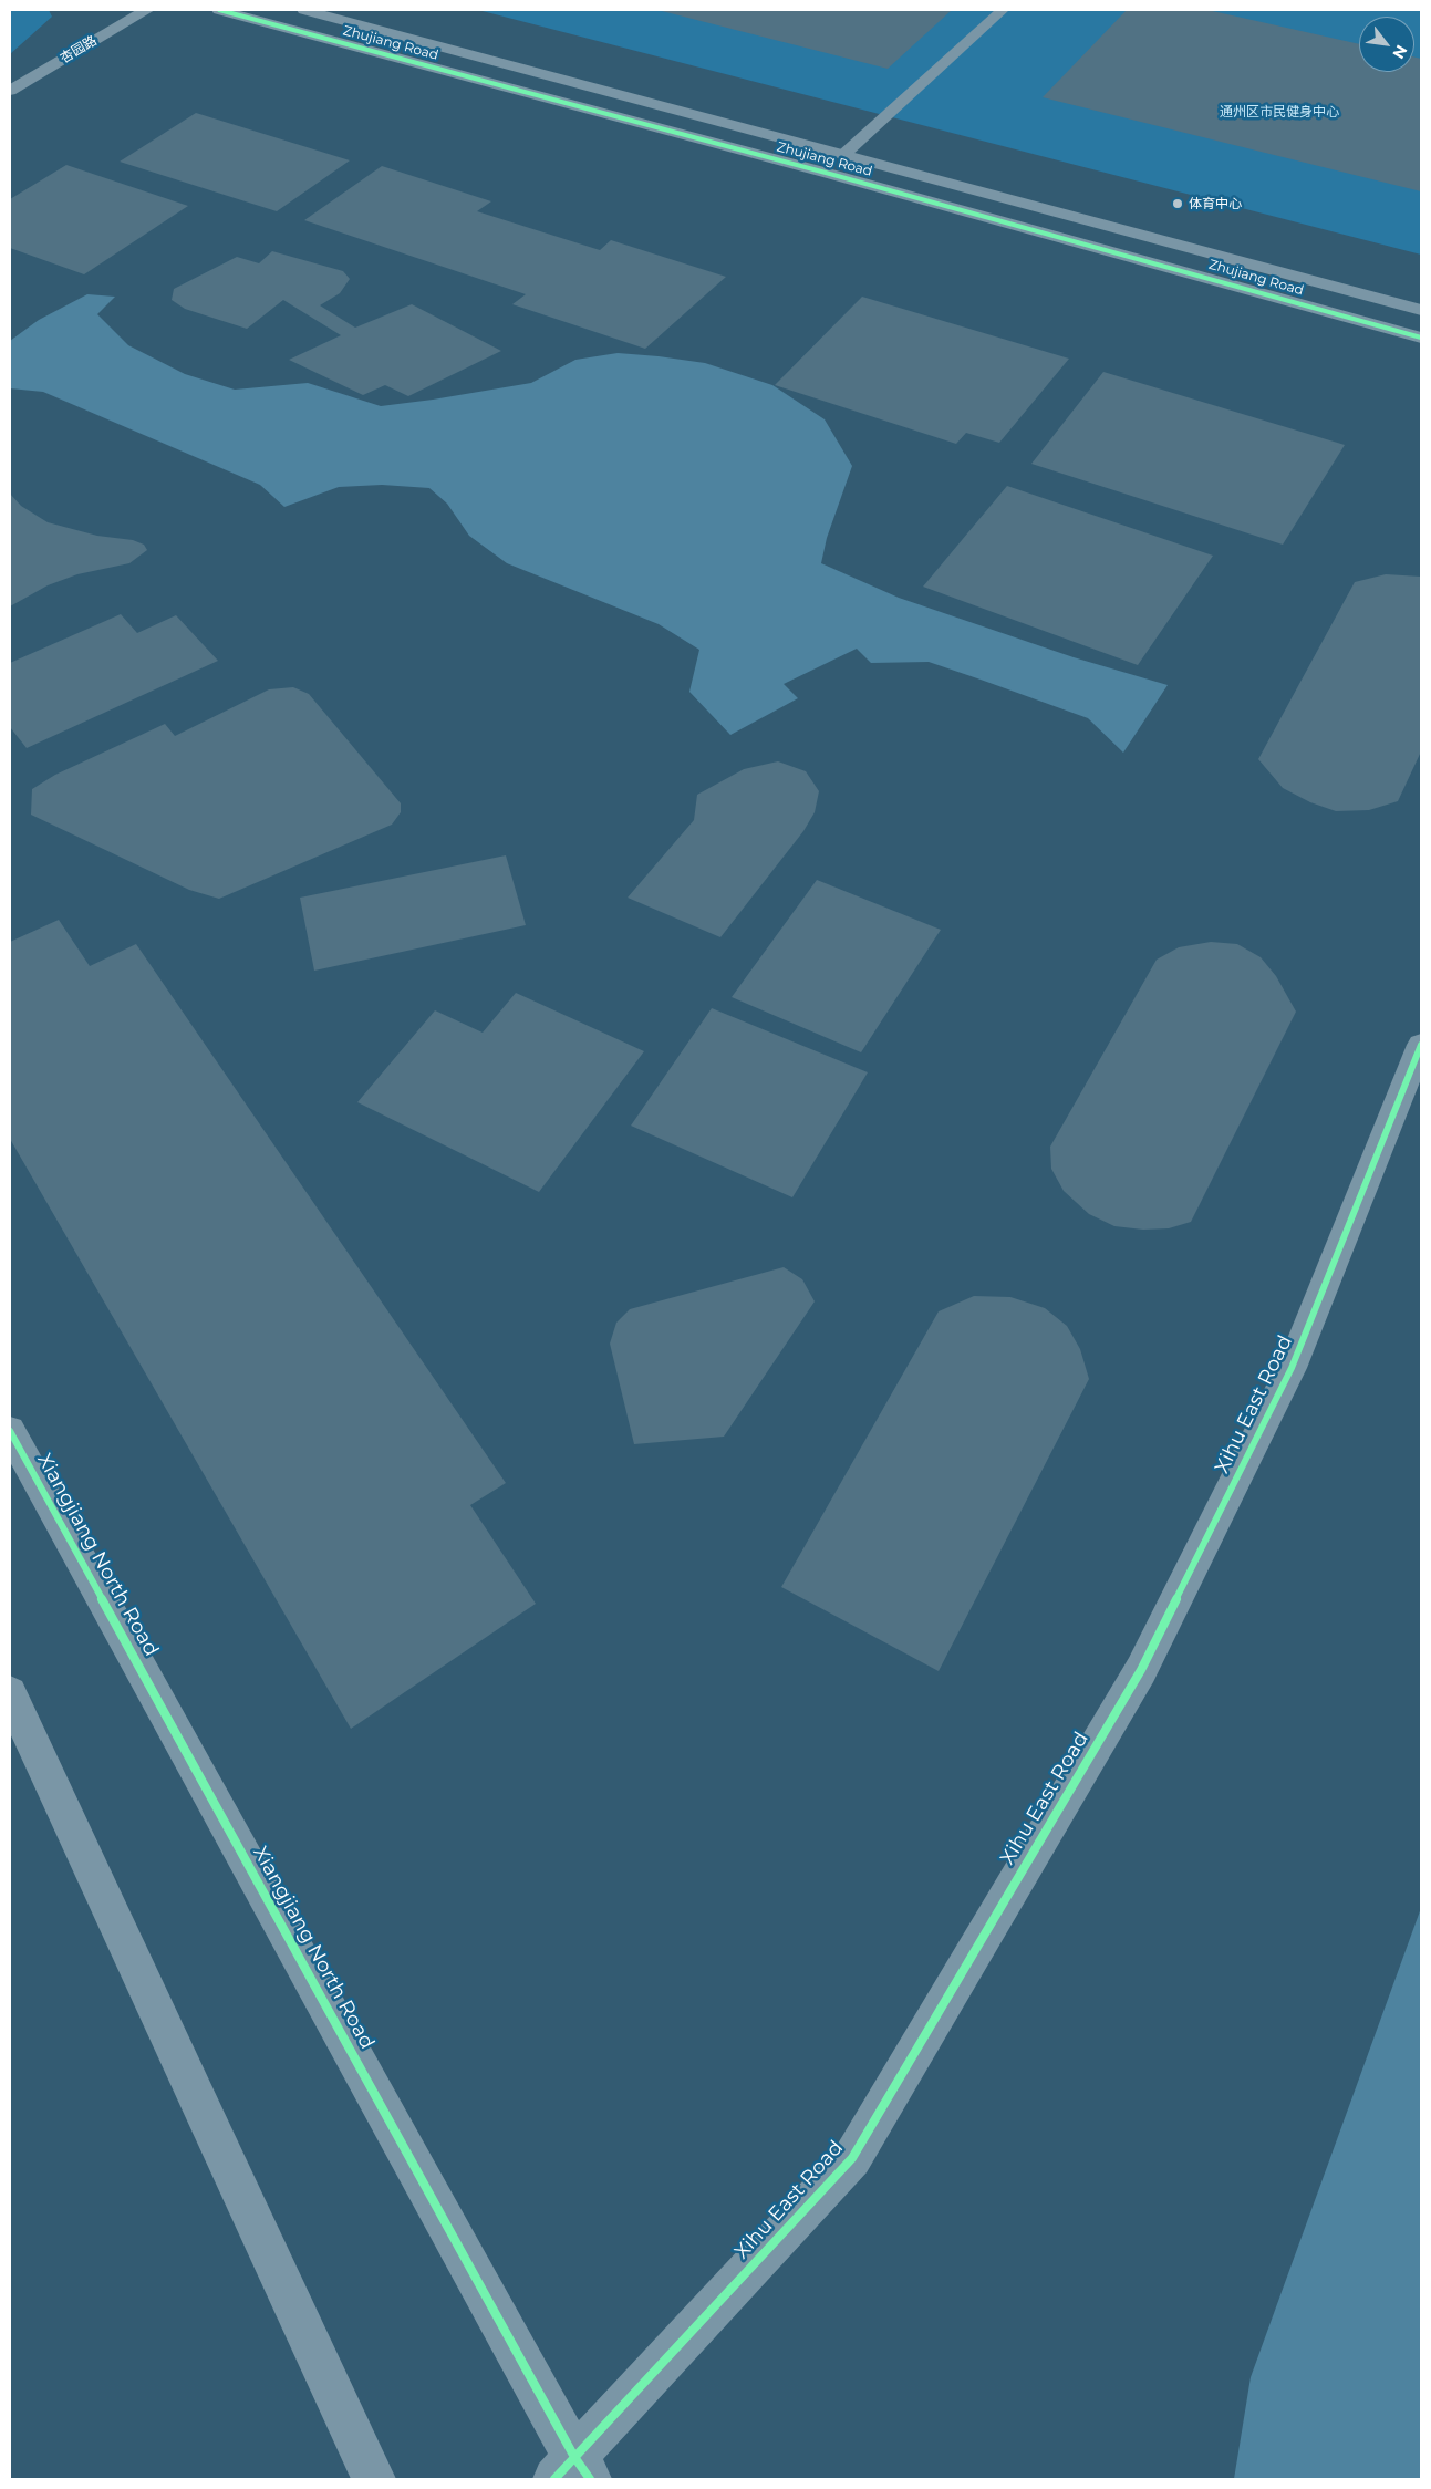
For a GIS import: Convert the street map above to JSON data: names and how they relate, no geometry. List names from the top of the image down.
{
  "streets": {
    "street": [
      "Zhujiang Road",
      "杏园路",
      "Xihu East Road",
      "Xiangjiang North Road"
    ]
  },
  "crossings": [
    ["Xihu East Road", "Xiangjiang North Road"]
  ],
  "parks": ["通州区市民健身中心"],
  "places": ["体育中心"],
  "north": "bottom right"
}
